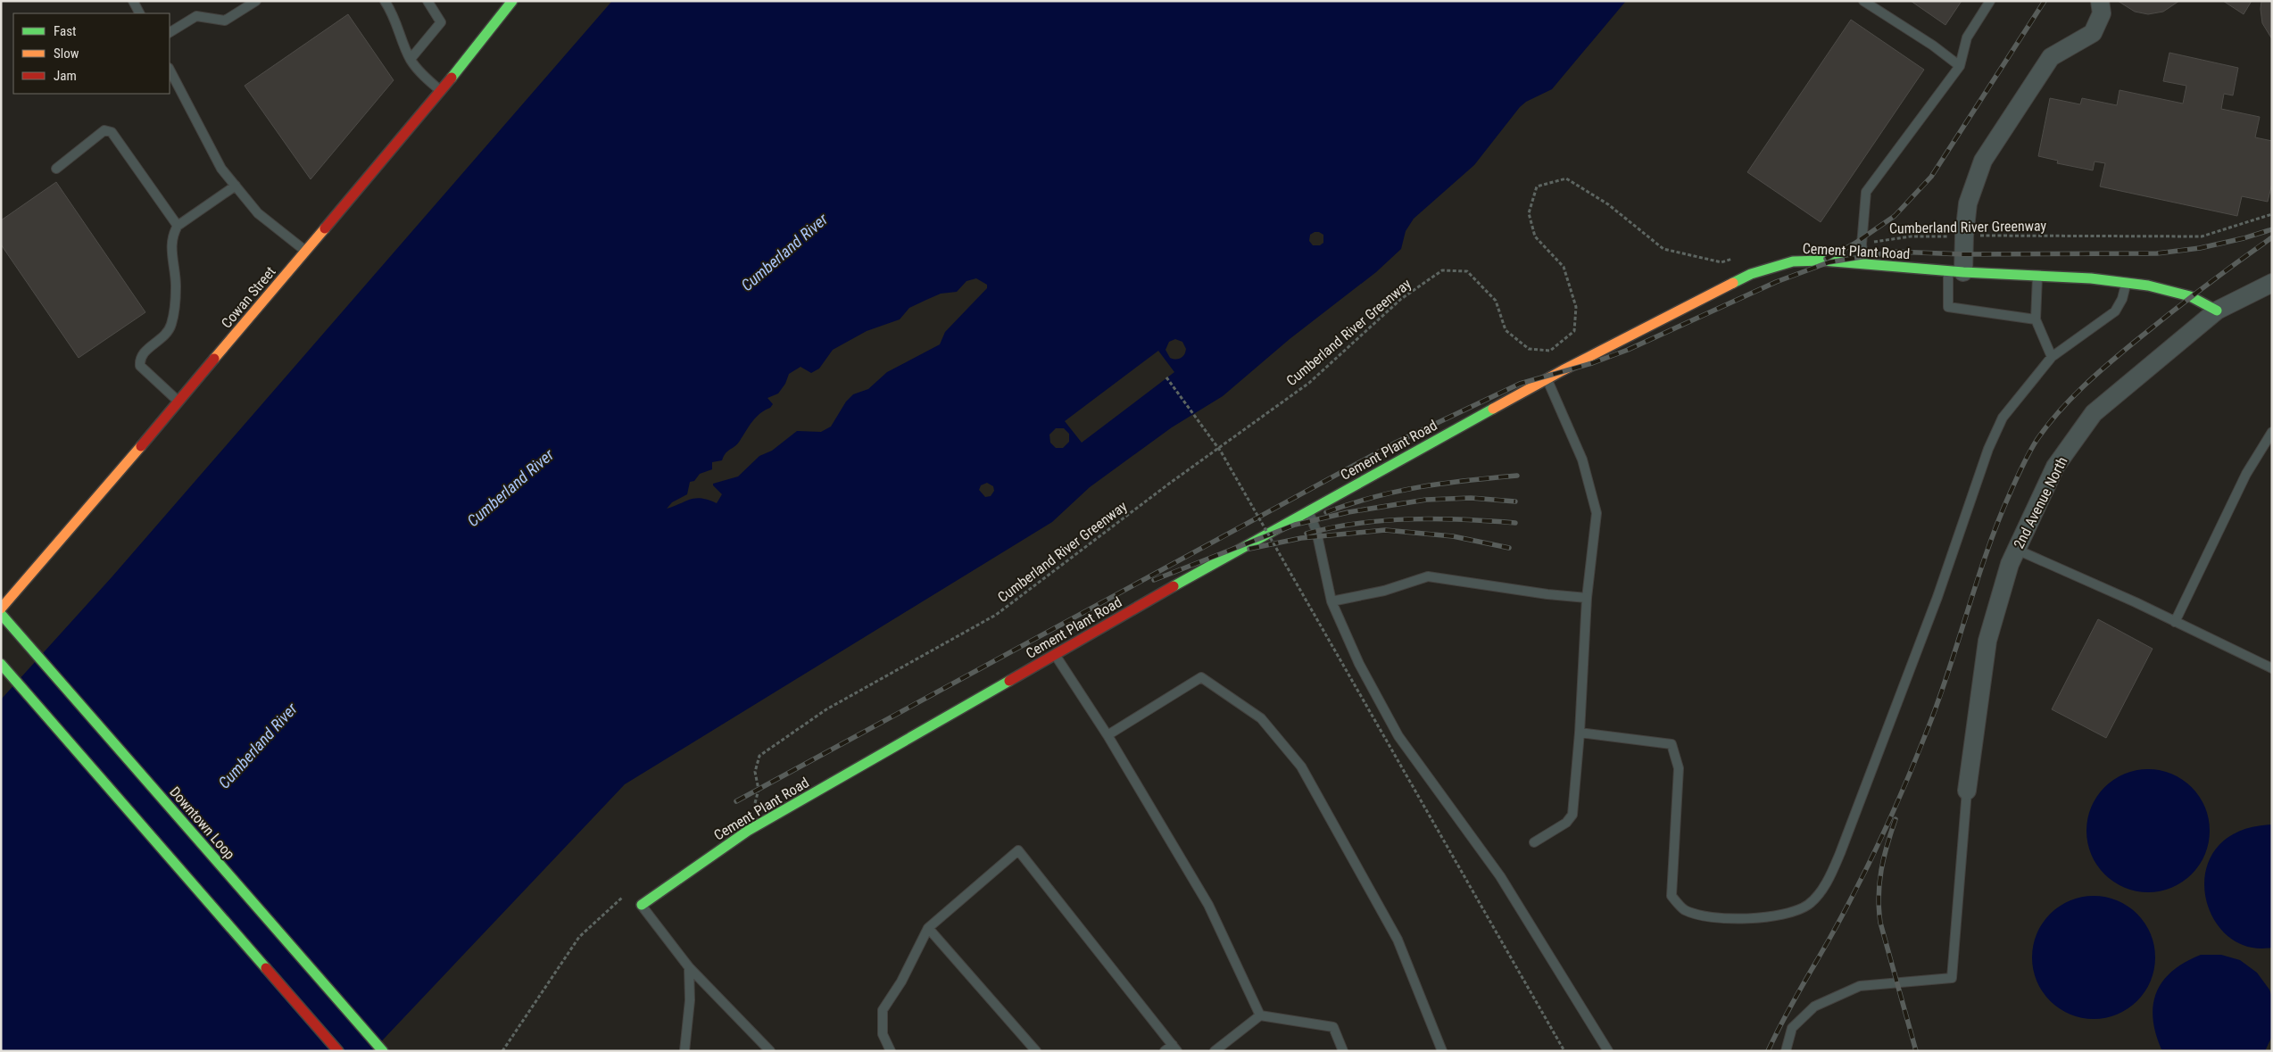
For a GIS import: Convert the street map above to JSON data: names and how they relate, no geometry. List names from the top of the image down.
{
  "streets": {
    "main road": ["Cement Plant Road", "Cowan Street", "Downtown Loop"],
    "street": ["2nd Avenue North"],
    "path": ["Cumberland River Greenway"]
  },
  "crossings": [
    ["Cement Plant Road", "2nd Avenue North"]
  ],
  "water": ["Cumberland River"],
  "legend": ["Fast", "Slow", "Jam"]
}
